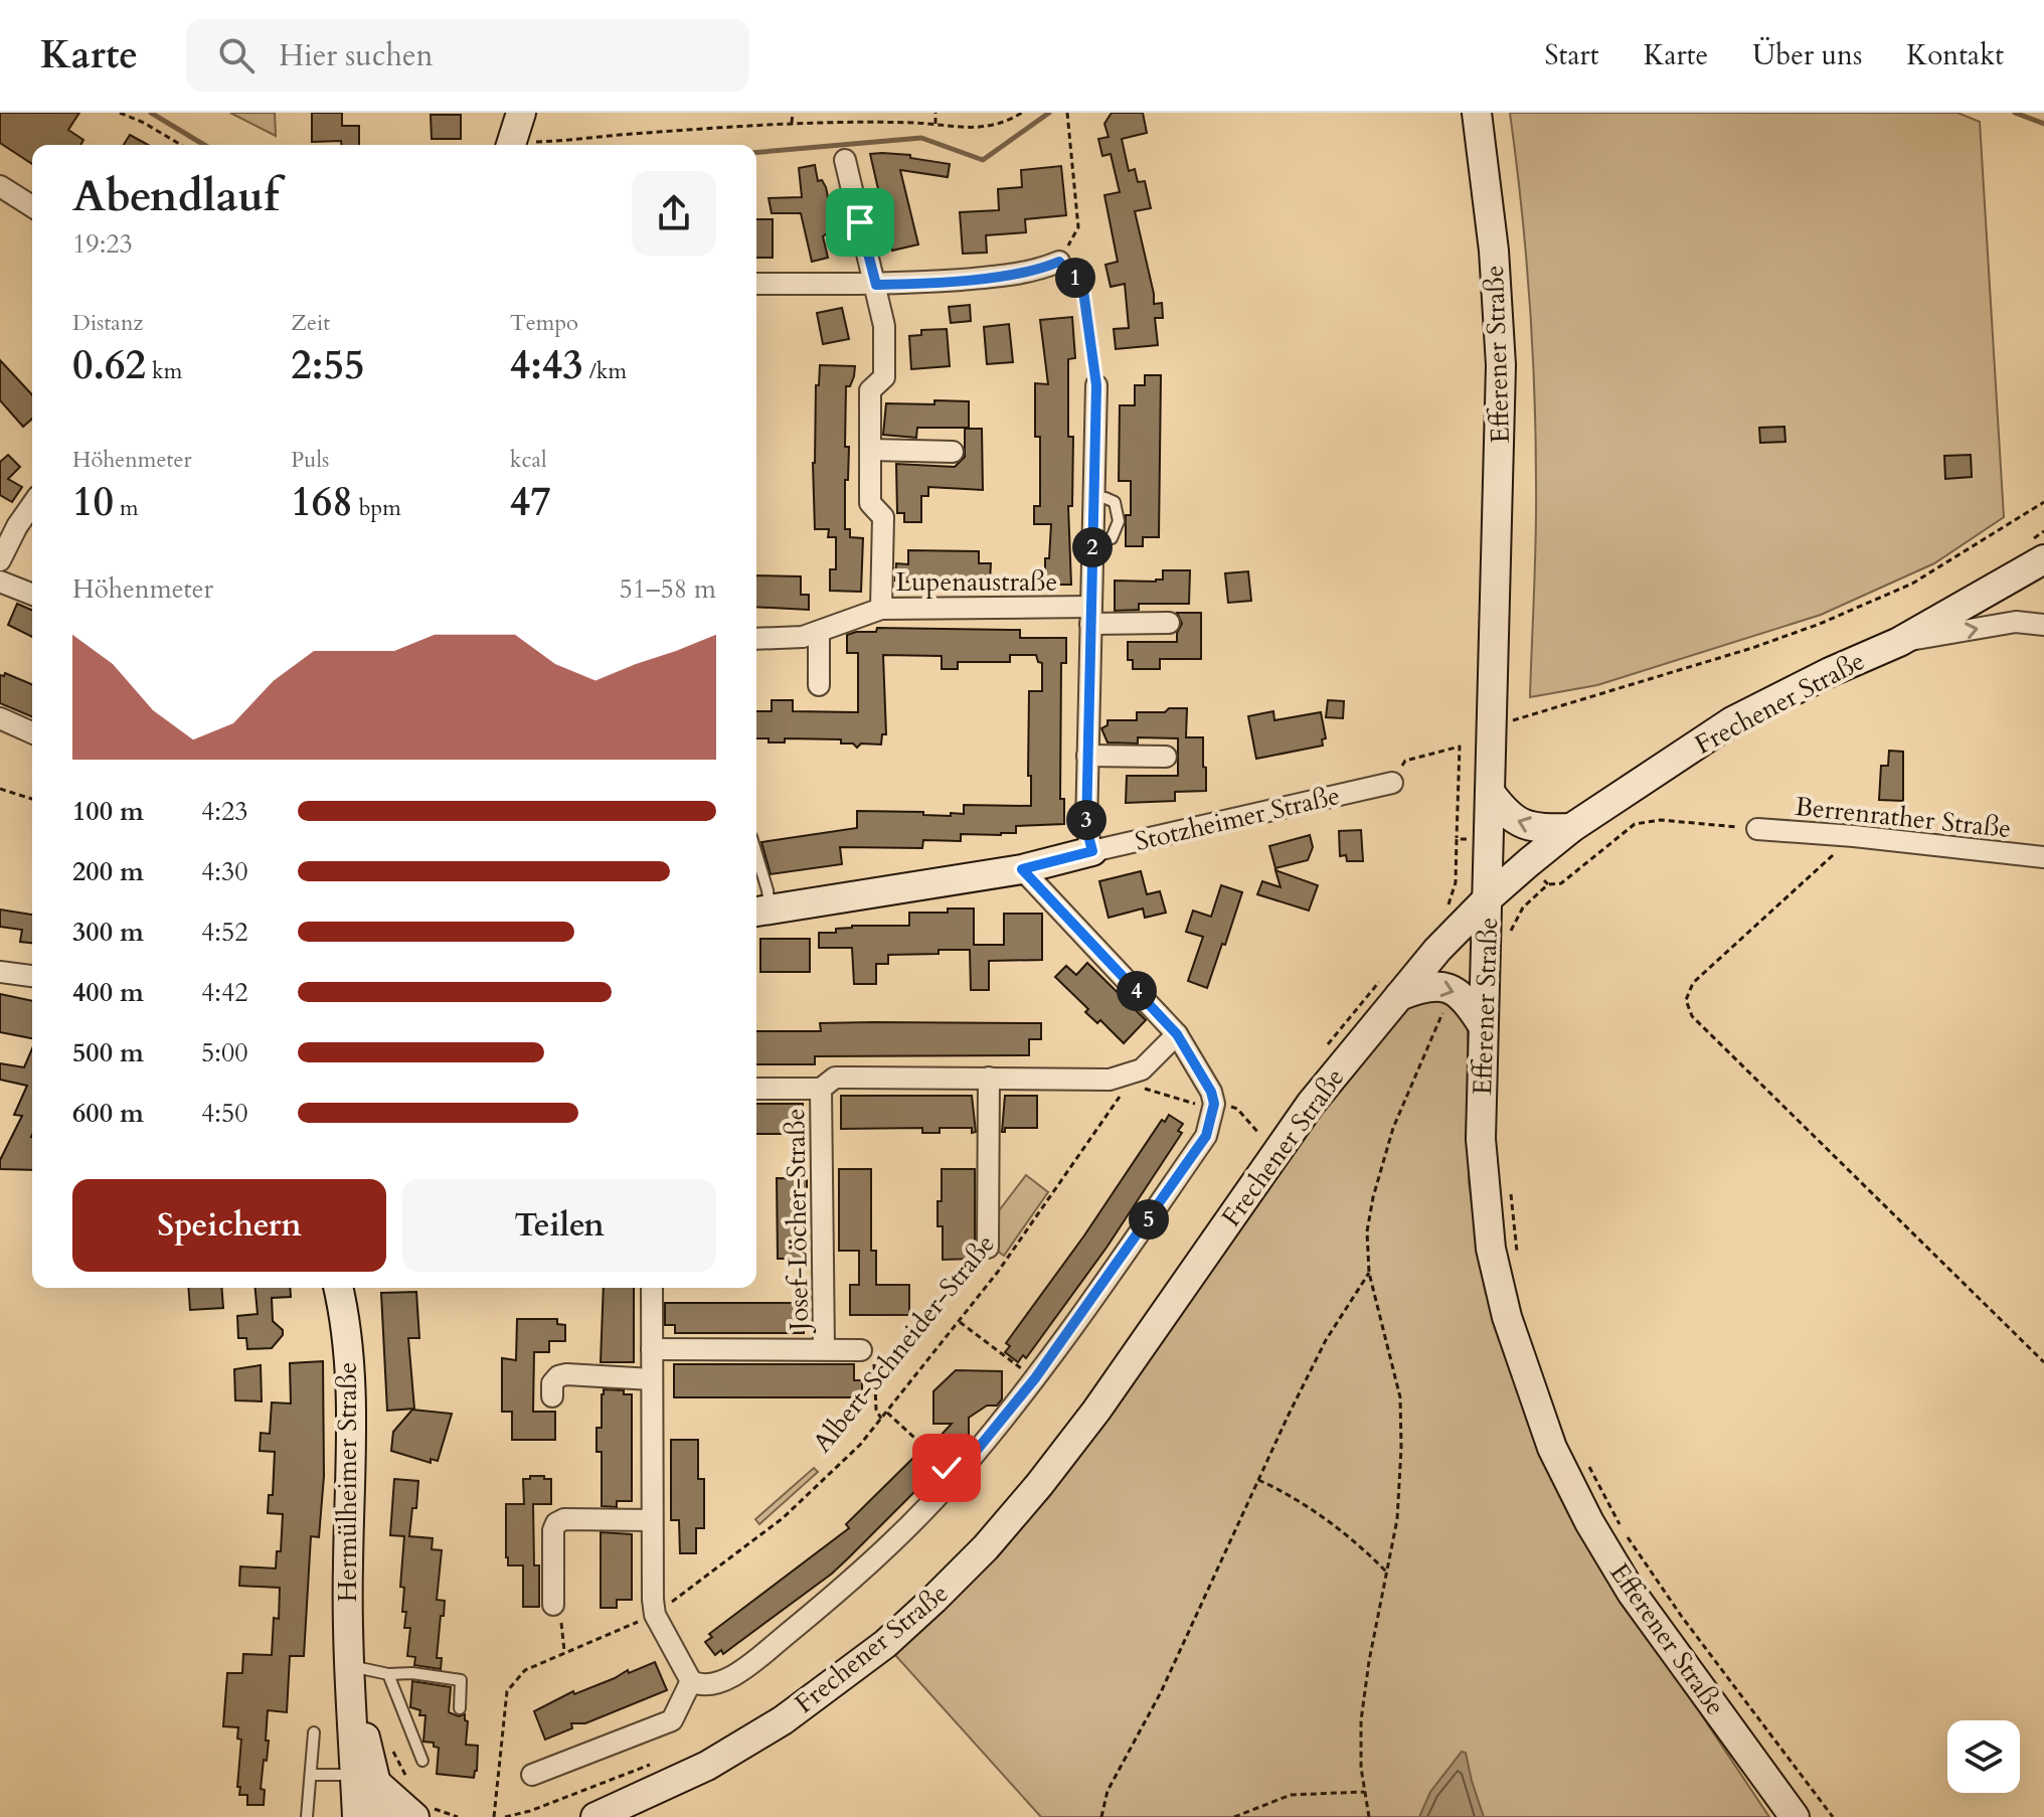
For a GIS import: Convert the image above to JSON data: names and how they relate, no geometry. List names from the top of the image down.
{
  "streets": {
    "main road": [
      "Efferener Straße",
      "Frechener Straße",
      "Stotzheimer Straße",
      "Hermülheimer Straße"
    ],
    "street": ["Lupenaustraße", "Berrenrather Straße", "Josef-Löcher-Straße"],
    "path": ["Albert-Schneider-Straße"]
  },
  "crossings": [
    ["Efferener Straße", "Frechener Straße"]
  ],
  "page": {
    "header": "Karte",
    "search": "Hier suchen",
    "nav": [
      "Start",
      "Karte",
      "Über uns",
      "Kontakt"
    ],
    "heading": ["Abendlauf", "19:23"],
    "pins": [
      "1",
      "2",
      "3",
      "4",
      "5"
    ],
    "stats": [
      ["Distanz", "0.62 km"],
      ["Zeit", "2:55"],
      ["Tempo", "4:43 /km"],
      ["Höhenmeter", "10 m"],
      ["Puls", "168 bpm"],
      ["kcal", "47"]
    ],
    "chart": ["Höhenmeter", "51–58 m"],
    "list": [
      {
        "name": "100 m",
        "note": "4:23"
      },
      {
        "name": "200 m",
        "note": "4:30"
      },
      {
        "name": "300 m",
        "note": "4:52"
      },
      {
        "name": "400 m",
        "note": "4:42"
      },
      {
        "name": "500 m",
        "note": "5:00"
      },
      {
        "name": "600 m",
        "note": "4:50"
      }
    ],
    "buttons": ["Speichern", "Teilen"]
  }
}
